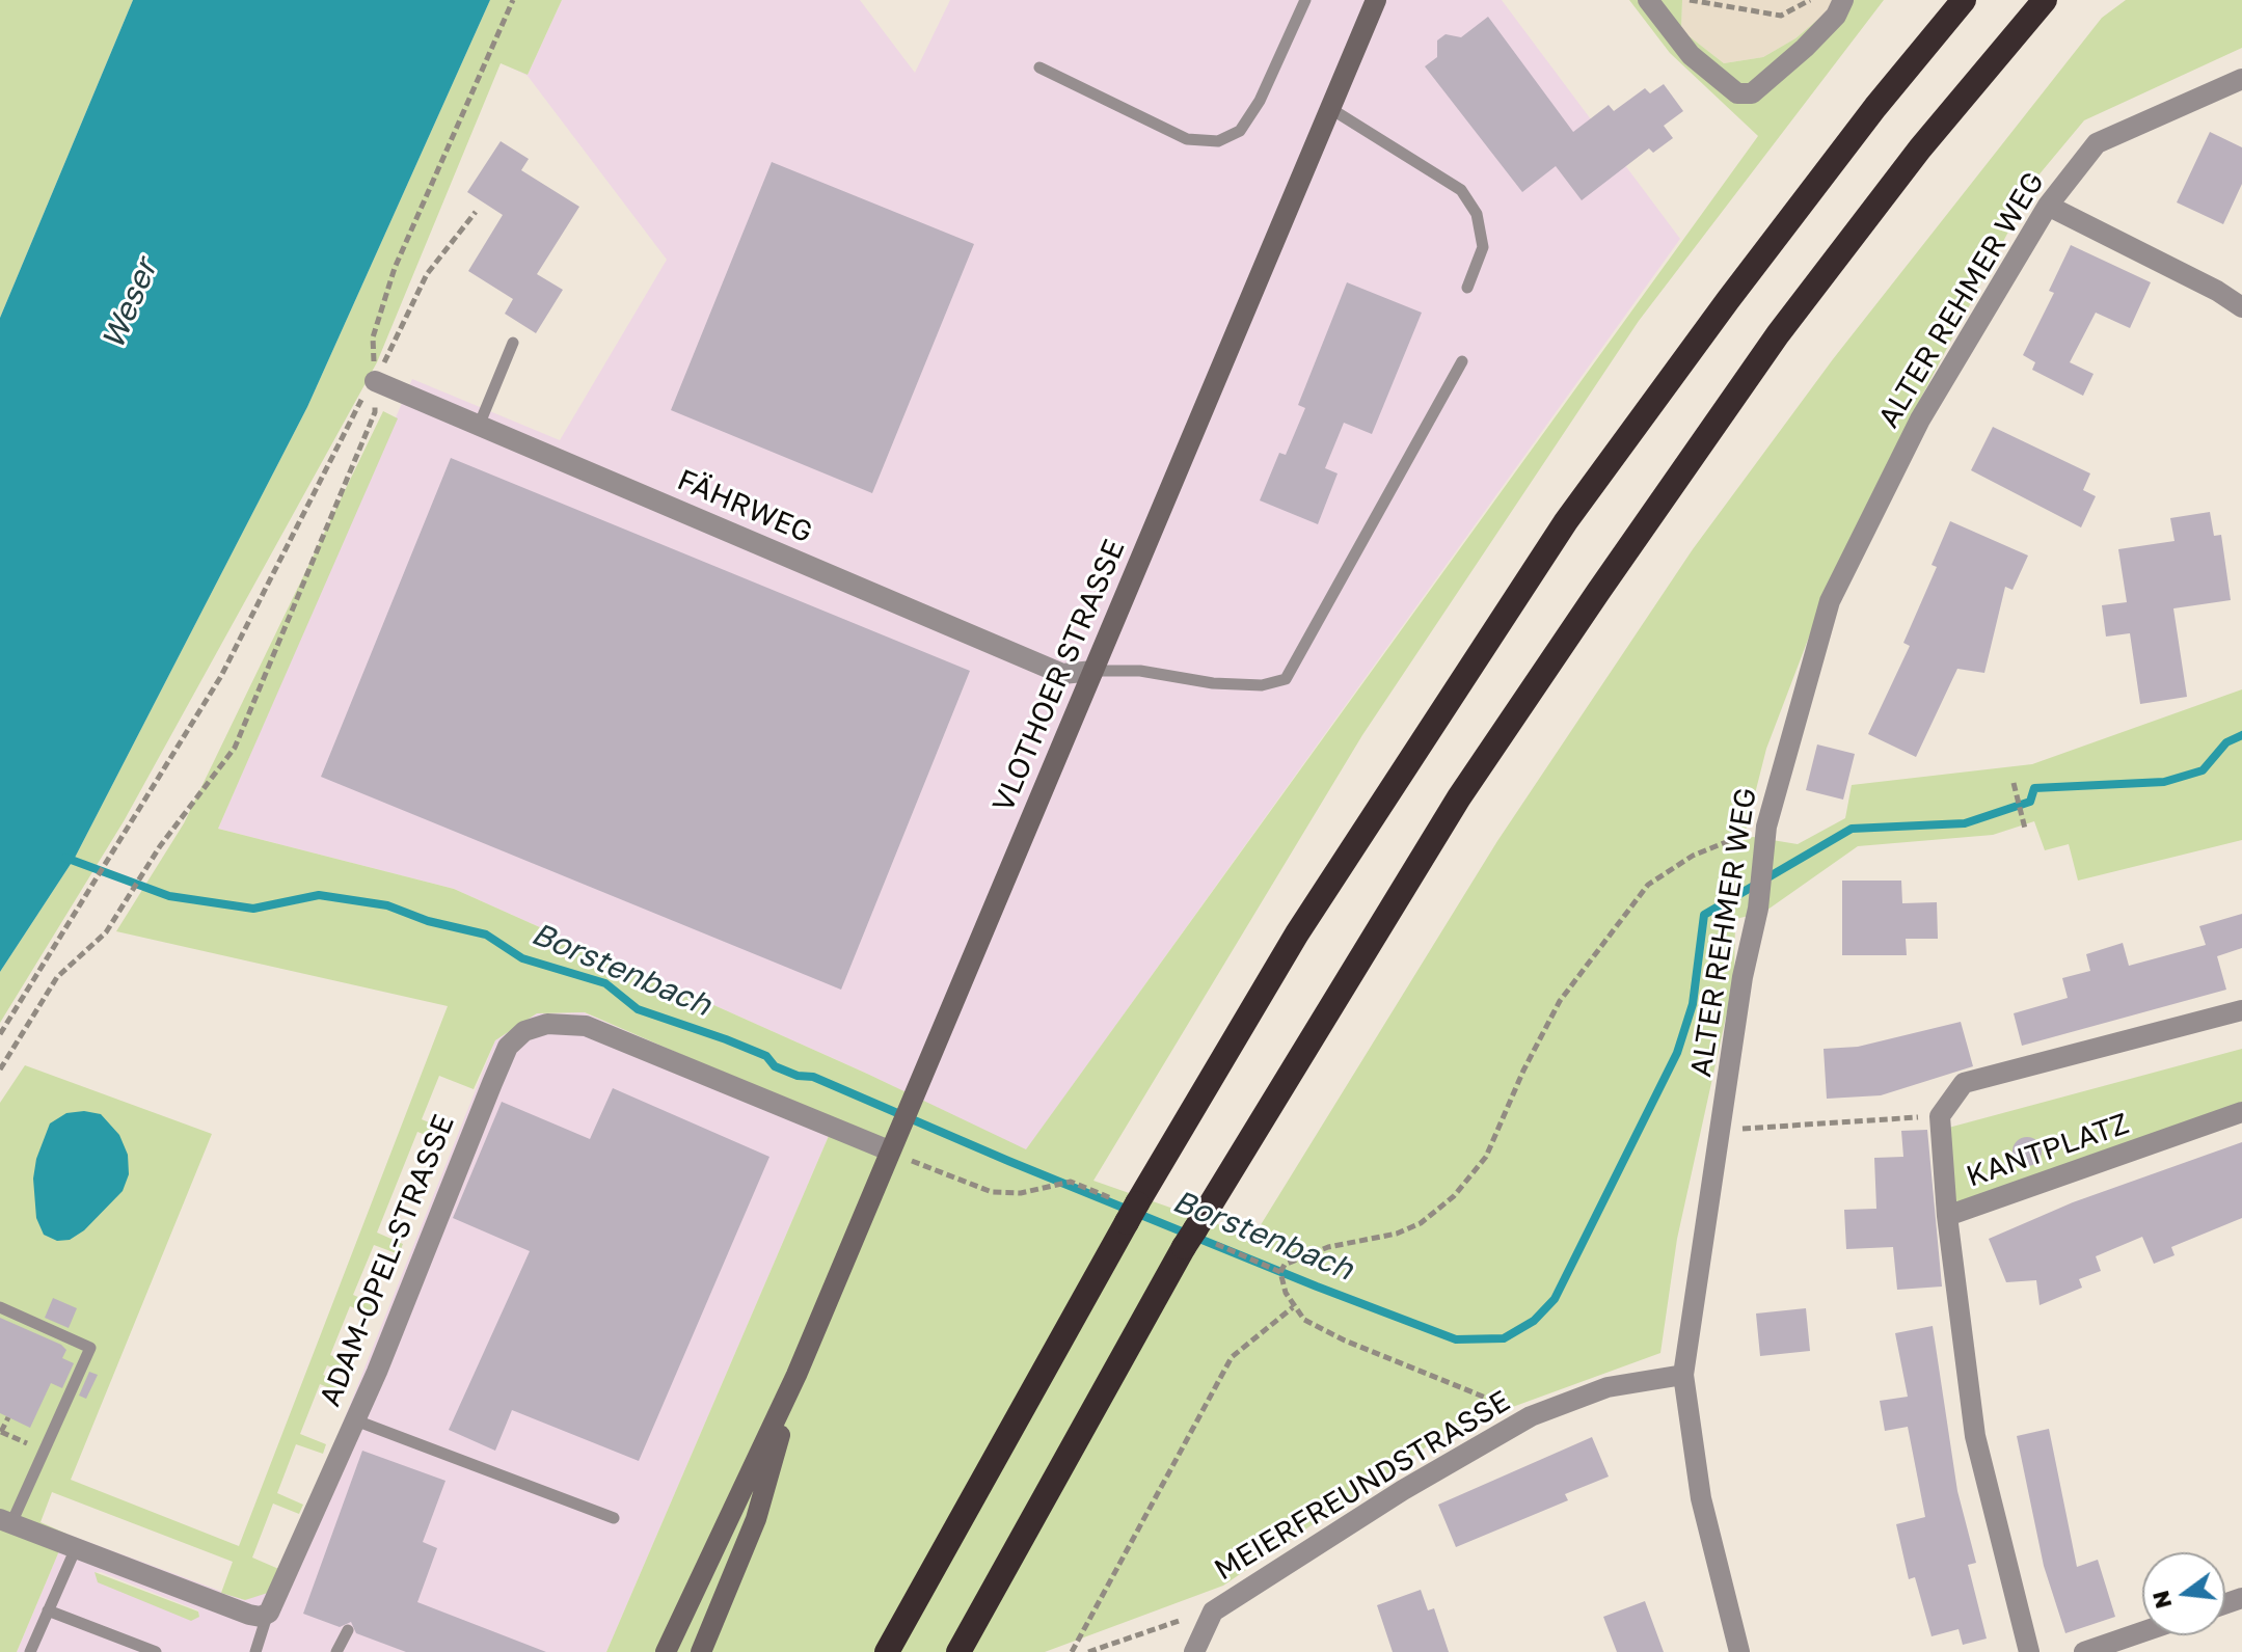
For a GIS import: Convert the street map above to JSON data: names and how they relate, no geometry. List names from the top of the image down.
{
  "streets": {
    "main road": ["VLOTHOER STRASSE"],
    "street": [
      "ALTER REHMER WEG",
      "FÄHRWEG",
      "KANTPLATZ",
      "ADAM-OPEL-STRASSE",
      "MEIERFREUNDSTRASSE"
    ]
  },
  "crossings": [
    ["ALTER REHMER WEG", "MEIERFREUNDSTRASSE"],
    ["FÄHRWEG", "VLOTHOER STRASSE"],
    ["VLOTHOER STRASSE", "ADAM-OPEL-STRASSE"]
  ],
  "water": ["Weser", "Borstenbach"],
  "north": "left"
}
